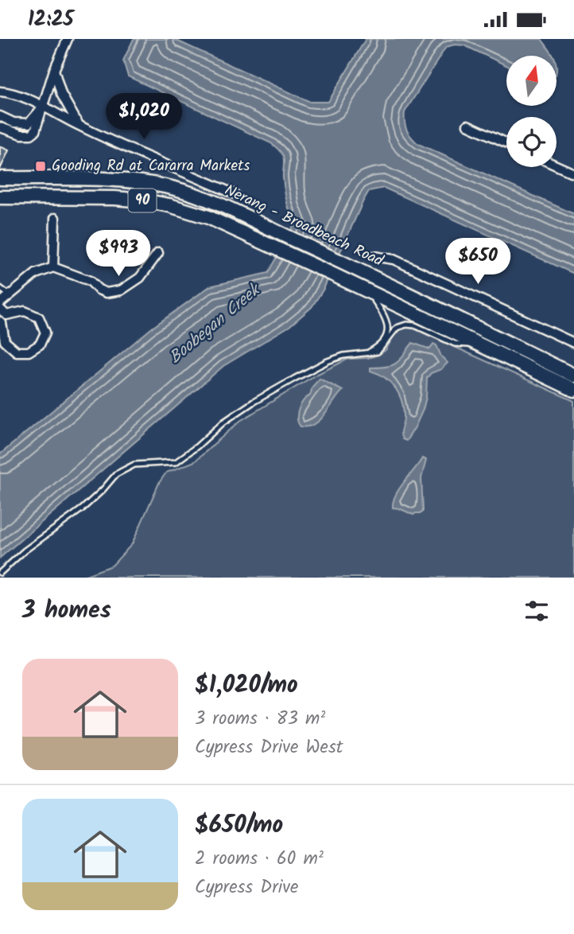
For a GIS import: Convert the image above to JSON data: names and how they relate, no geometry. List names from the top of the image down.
{
  "streets": {
    "main road": ["90", "Nerang - Broadbeach Road"]
  },
  "water": ["Boobegan Creek"],
  "places": {
    "transit": ["Gooding Rd at Cararra Markets"]
  },
  "north": "top",
  "page": {
    "status": "12:25",
    "price": ["$1,020", "$993", "$650"],
    "heading": "3 homes",
    "list": [
      {
        "name": "$1,020/mo",
        "note": "3 rooms · 83 m² · Cypress Drive West"
      },
      {
        "name": "$650/mo",
        "note": "2 rooms · 60 m² · Cypress Drive"
      }
    ]
  }
}
